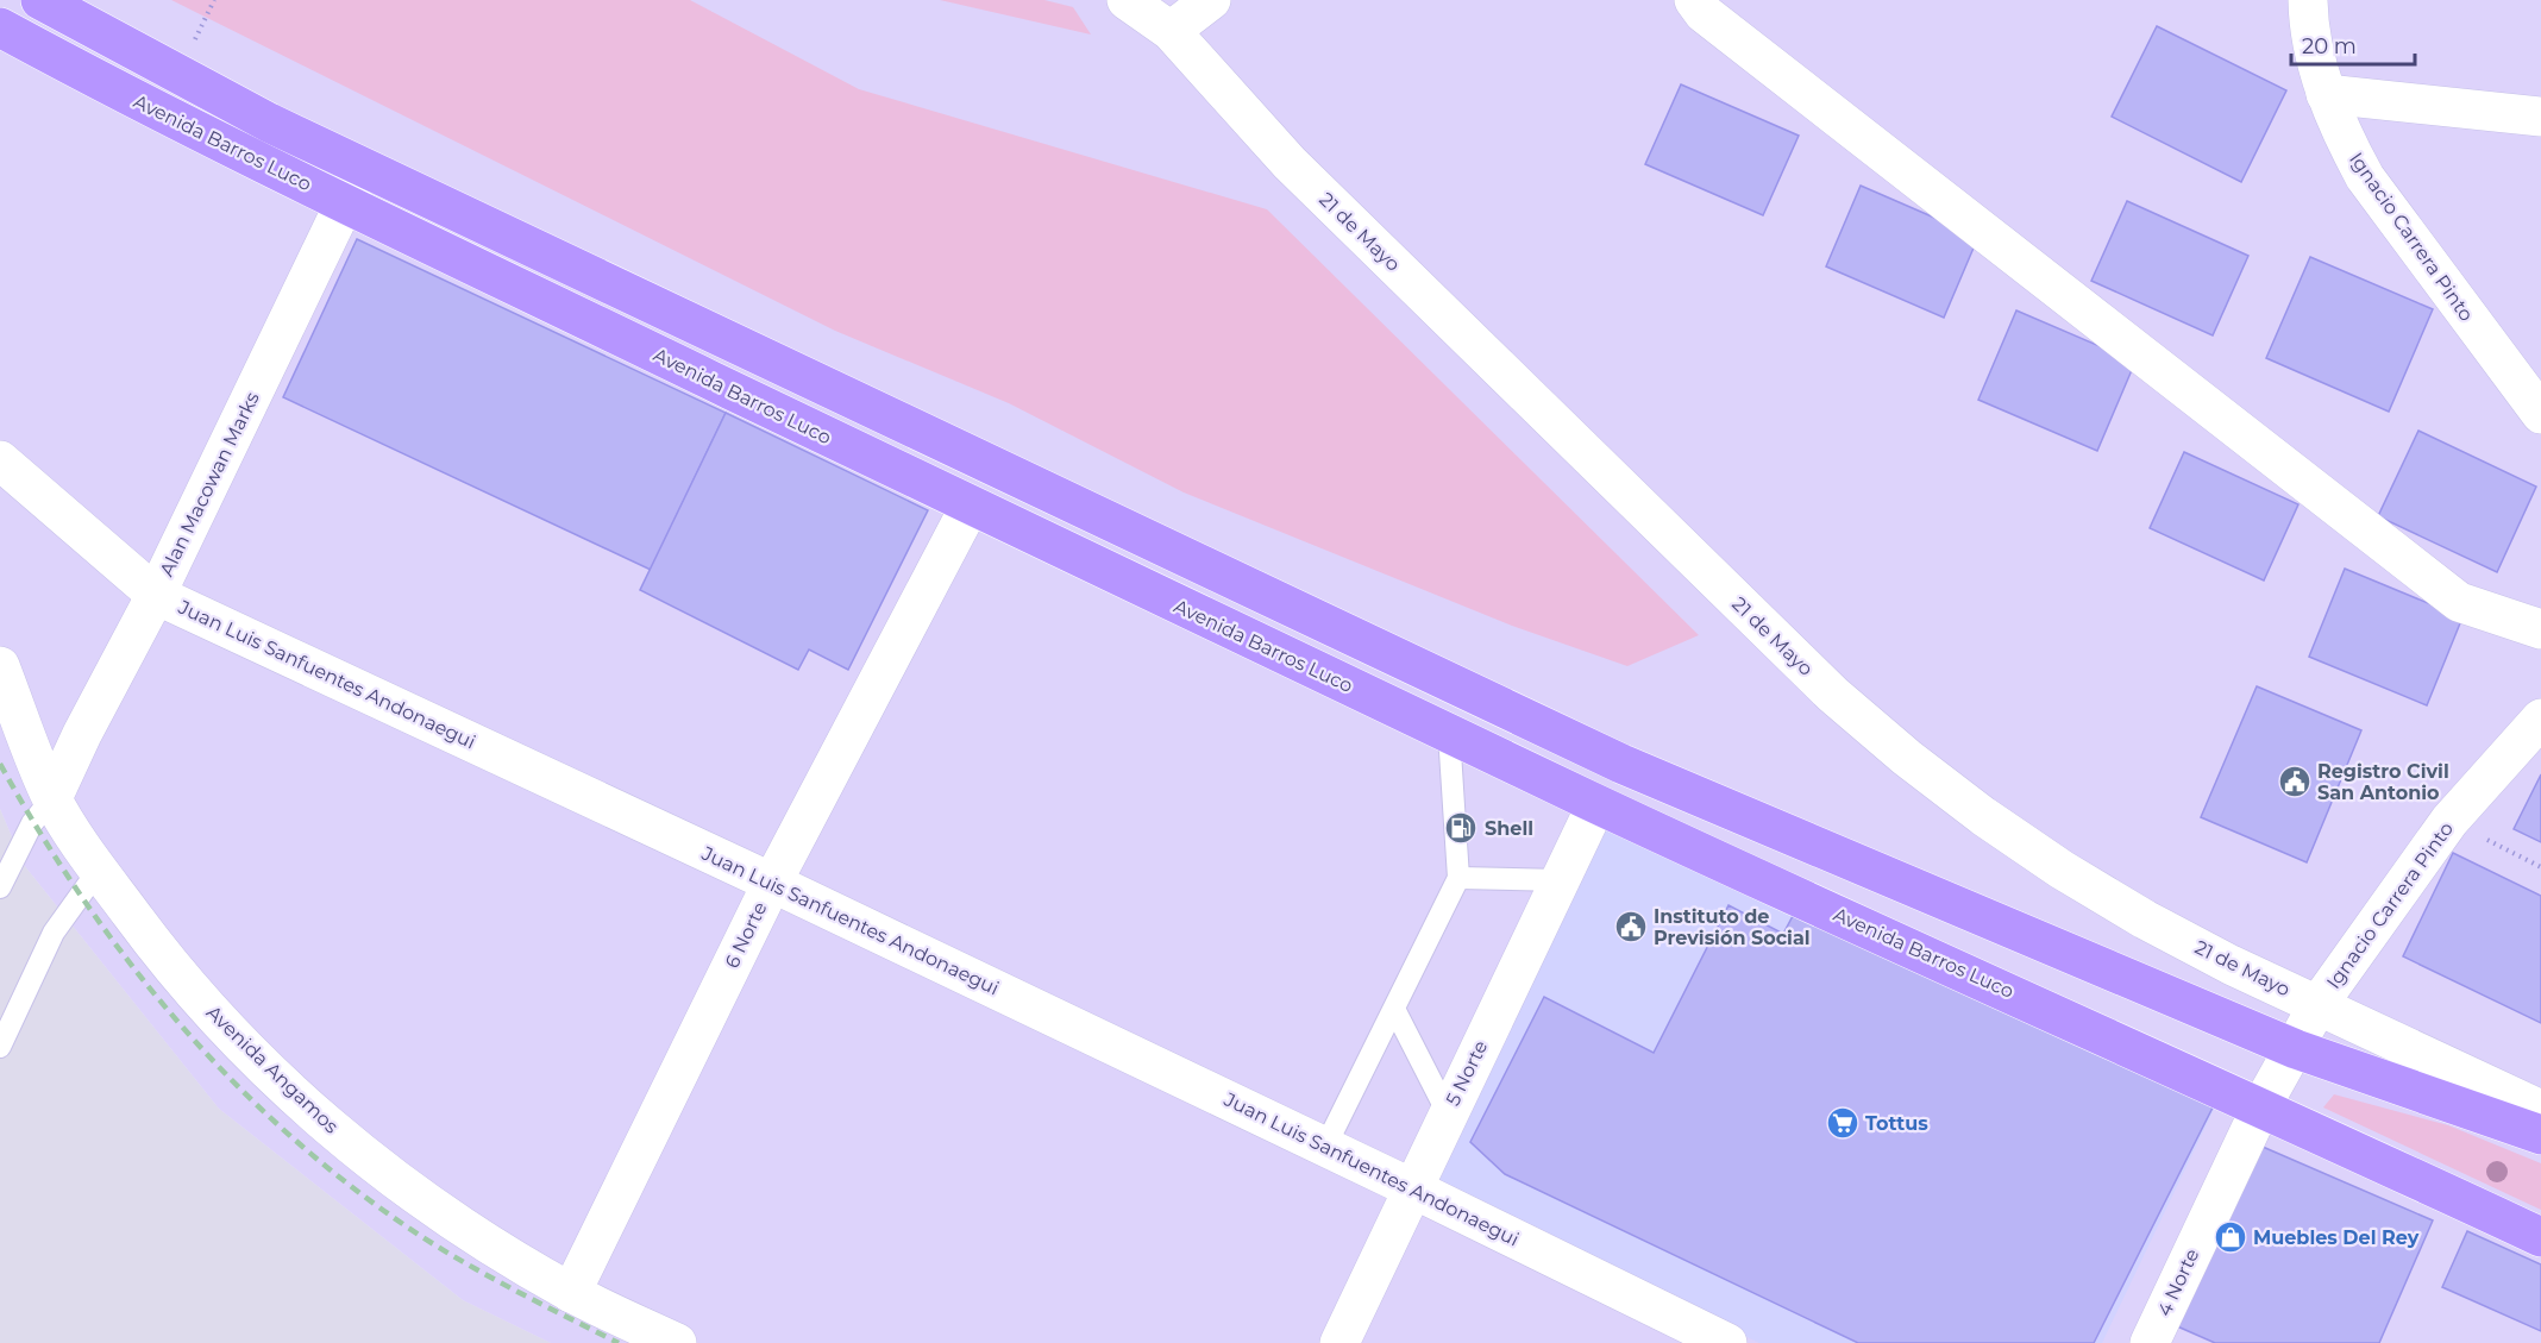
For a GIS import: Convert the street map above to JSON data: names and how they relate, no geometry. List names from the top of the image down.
{
  "streets": {
    "main road": ["Avenida Barros Luco"],
    "street": [
      "21 de Mayo",
      "Ignacio Carrera Pinto",
      "Alan Macowan Marks",
      "Juan Luis Sanfuentes Andonaegui",
      "6 Norte",
      "Avenida Angamos",
      "5 Norte",
      "4 Norte"
    ]
  },
  "crossings": [
    ["Avenida Barros Luco", "Ignacio Carrera Pinto"],
    ["Avenida Barros Luco", "Alan Macowan Marks"],
    ["Avenida Barros Luco", "6 Norte"],
    ["Avenida Barros Luco", "5 Norte"],
    ["Avenida Barros Luco", "4 Norte"],
    ["21 de Mayo", "Ignacio Carrera Pinto"],
    ["Ignacio Carrera Pinto", "4 Norte"],
    ["Alan Macowan Marks", "Juan Luis Sanfuentes Andonaegui"],
    ["Alan Macowan Marks", "Avenida Angamos"],
    ["Juan Luis Sanfuentes Andonaegui", "6 Norte"],
    ["Juan Luis Sanfuentes Andonaegui", "5 Norte"],
    ["6 Norte", "Avenida Angamos"]
  ],
  "places": {
    "public building": ["Registro Civil San Antonio", "Instituto de Previsión Social"],
    "fuel station": ["Shell"],
    "supermarket": ["Tottus"],
    "shop": ["Muebles Del Rey"]
  },
  "scale_bar": "20 m"
}
